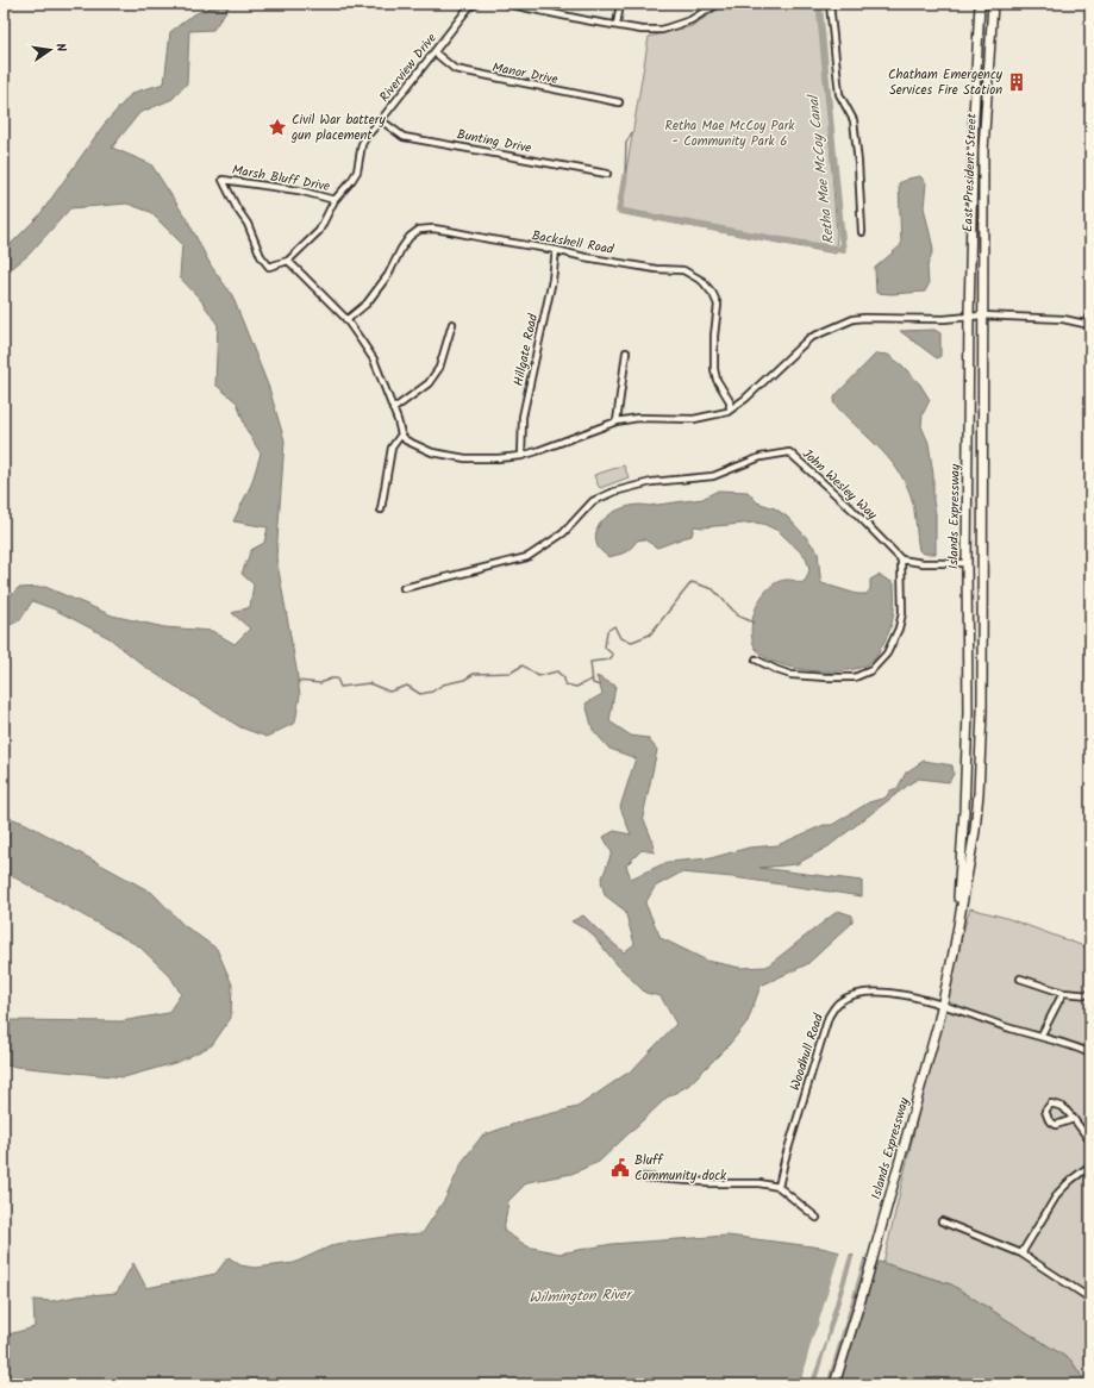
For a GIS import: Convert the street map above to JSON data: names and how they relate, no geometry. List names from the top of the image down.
{
  "streets": {
    "main road": ["East President Street", "Islands Expressway"],
    "street": [
      "Riverview Drive",
      "Manor Drive",
      "Bunting Drive",
      "Marsh Bluff Drive",
      "Backshell Road",
      "Hillgate Road",
      "John Wesley Way",
      "Woodhull Road"
    ]
  },
  "crossings": [
    ["Riverview Drive", "Manor Drive"],
    ["Riverview Drive", "Bunting Drive"],
    ["Riverview Drive", "Marsh Bluff Drive"],
    ["East President Street", "Islands Expressway"],
    ["Backshell Road", "Hillgate Road"],
    ["Islands Expressway", "Woodhull Road"]
  ],
  "water": ["Retha Mae McCoy Canal", "Wilmington River"],
  "parks": ["Retha Mae McCoy Park - Community Park 6"],
  "places": {
    "building": ["Chatham Emergency Services Fire Station"],
    "place": ["Civil War battery gun placement"],
    "public building": ["Bluff Community dock"]
  },
  "north": "right"
}
